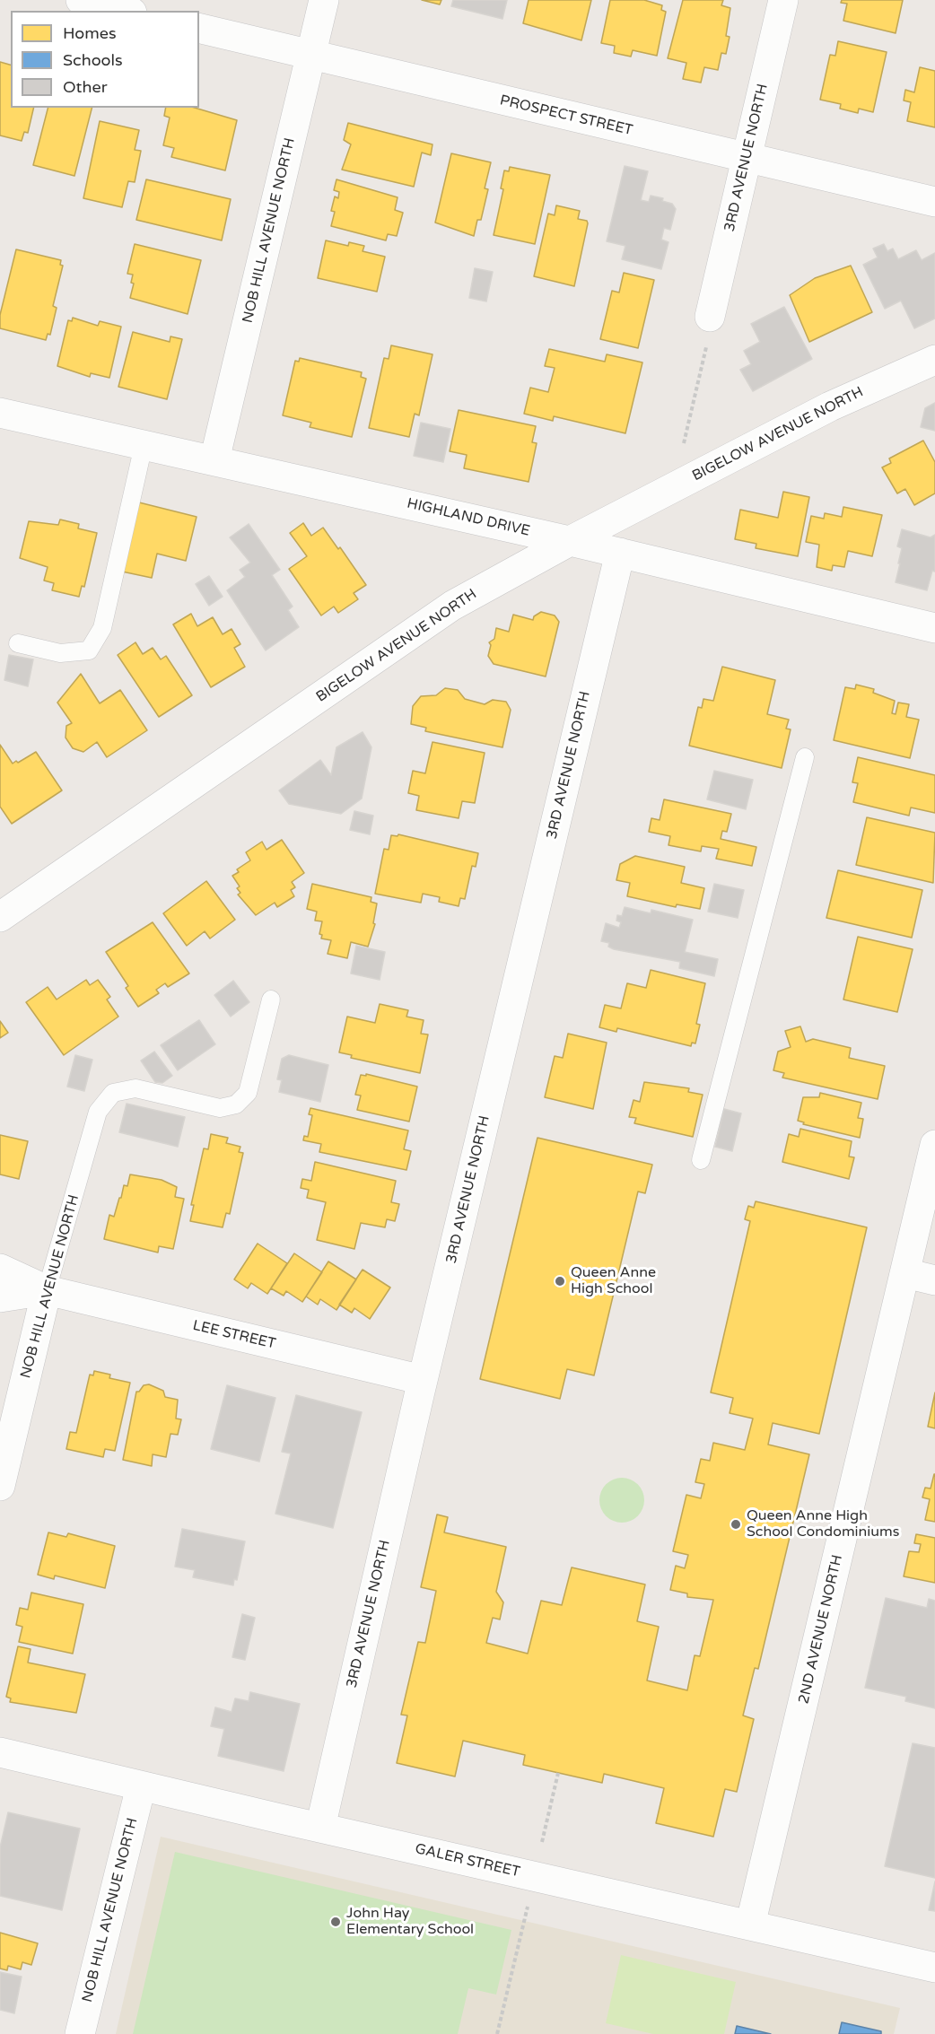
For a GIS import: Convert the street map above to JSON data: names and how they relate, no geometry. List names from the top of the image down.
{
  "streets": {
    "street": [
      "PROSPECT STREET",
      "3RD AVENUE NORTH",
      "NOB HILL AVENUE NORTH",
      "BIGELOW AVENUE NORTH",
      "HIGHLAND DRIVE",
      "LEE STREET",
      "2ND AVENUE NORTH",
      "GALER STREET"
    ]
  },
  "crossings": [
    ["PROSPECT STREET", "3RD AVENUE NORTH"],
    ["PROSPECT STREET", "NOB HILL AVENUE NORTH"],
    ["3RD AVENUE NORTH", "HIGHLAND DRIVE"],
    ["3RD AVENUE NORTH", "LEE STREET"],
    ["3RD AVENUE NORTH", "GALER STREET"],
    ["NOB HILL AVENUE NORTH", "HIGHLAND DRIVE"],
    ["NOB HILL AVENUE NORTH", "LEE STREET"],
    ["NOB HILL AVENUE NORTH", "GALER STREET"],
    ["BIGELOW AVENUE NORTH", "HIGHLAND DRIVE"],
    ["2ND AVENUE NORTH", "GALER STREET"]
  ],
  "places": ["Queen Anne High School", "Queen Anne High School Condominiums", "John Hay Elementary School"],
  "legend": ["Homes", "Schools", "Other"]
}
